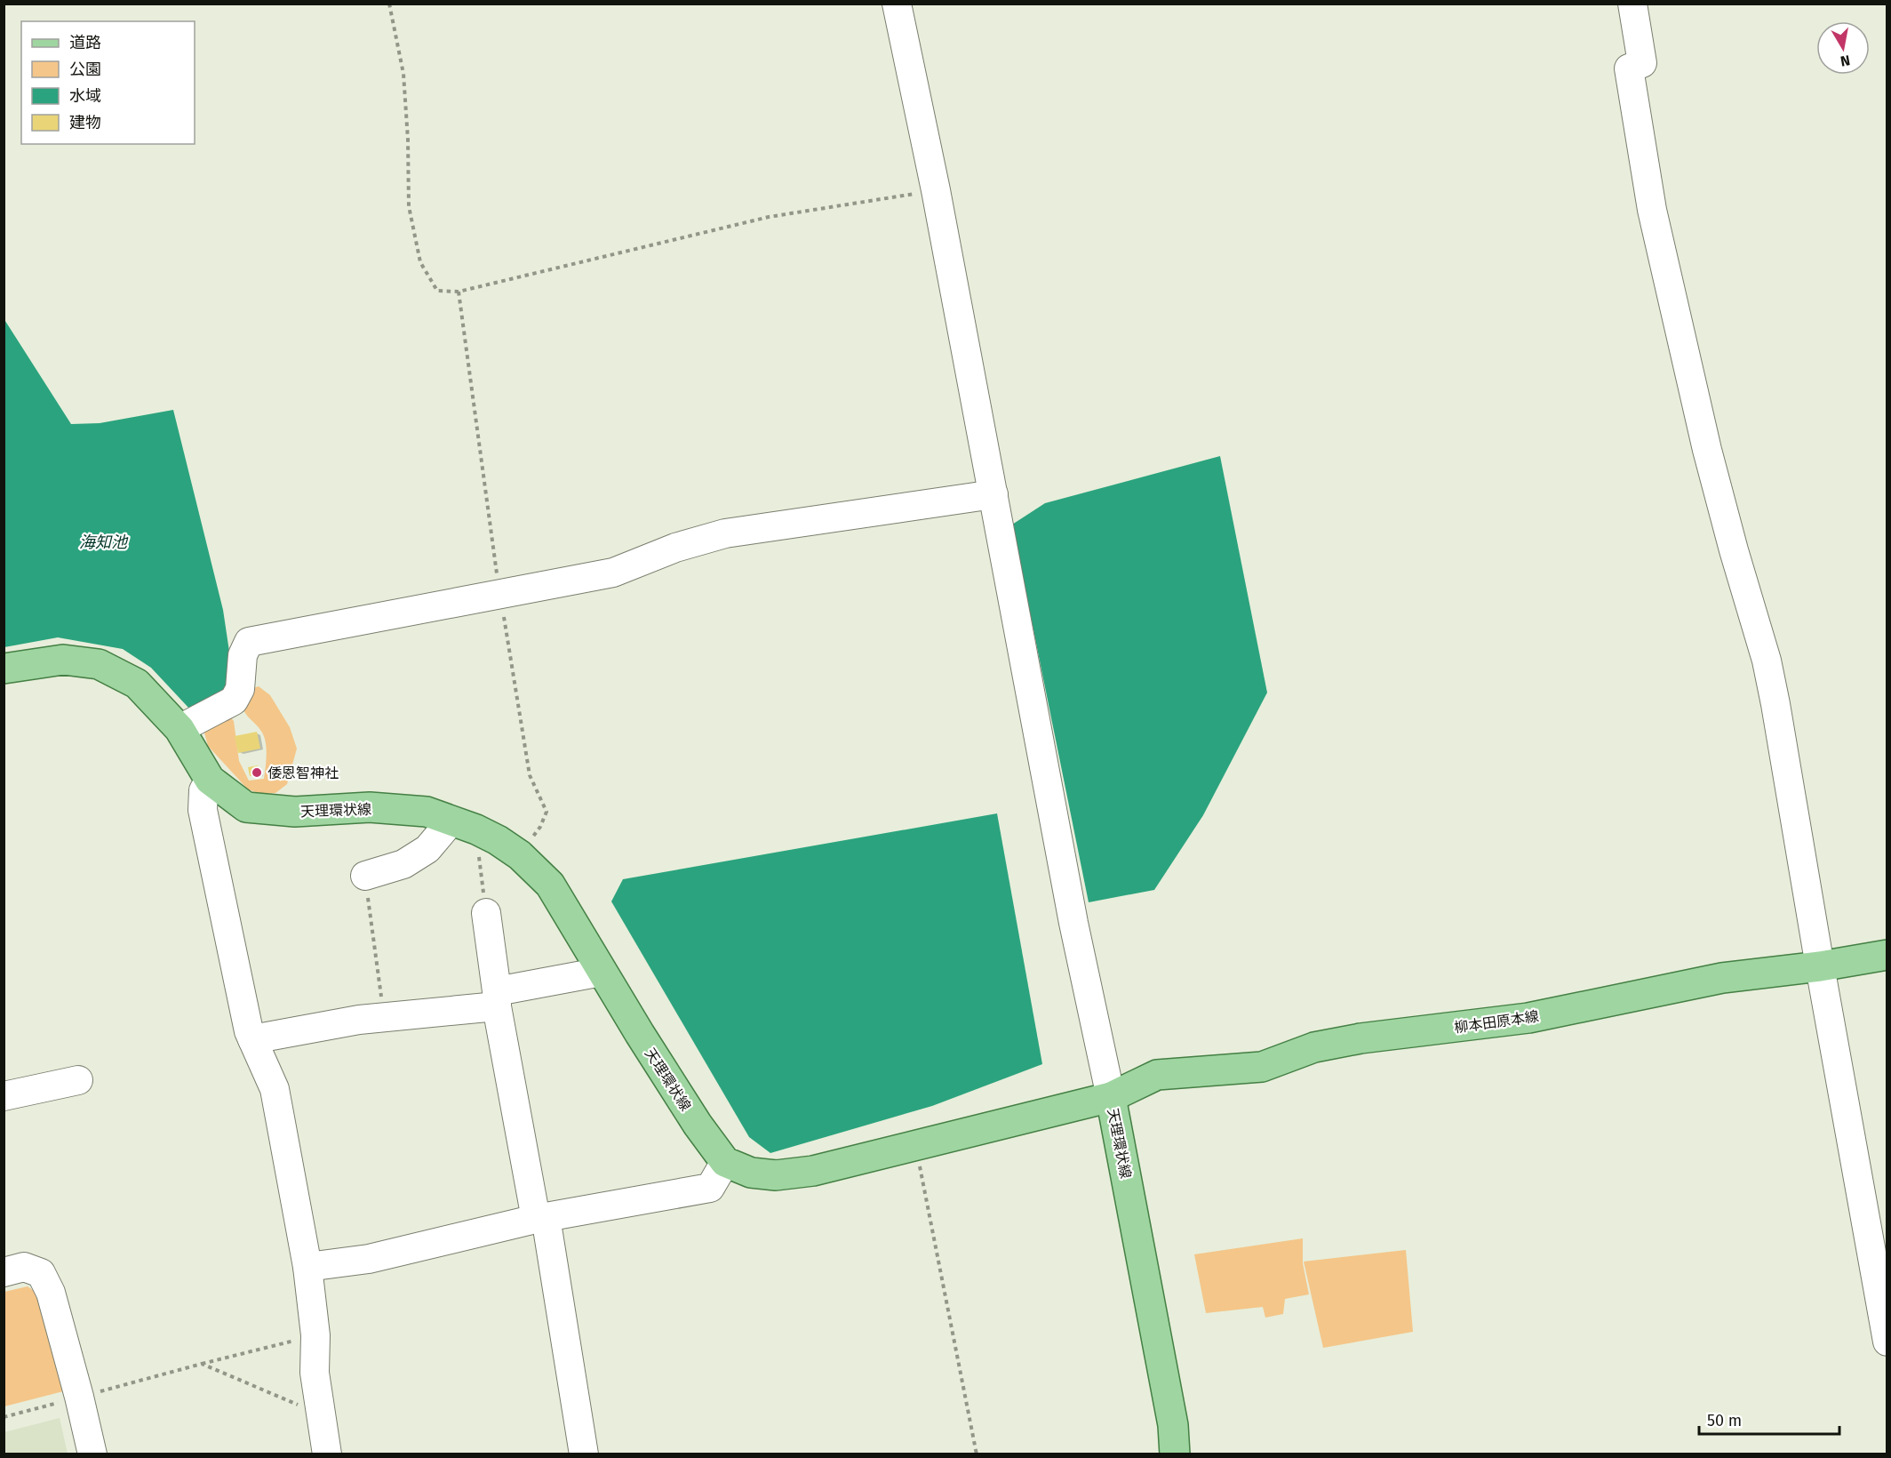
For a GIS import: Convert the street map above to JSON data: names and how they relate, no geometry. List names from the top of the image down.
{
  "streets": {
    "main road": ["天理環状線", "柳本田原本線"]
  },
  "crossings": [
    ["天理環状線", "柳本田原本線"]
  ],
  "water": ["海知池"],
  "places": ["倭恩智神社"],
  "legend": [
    "道路",
    "公園",
    "水域",
    "建物"
  ],
  "scale_bar": "50 m",
  "north": "bottom"
}
